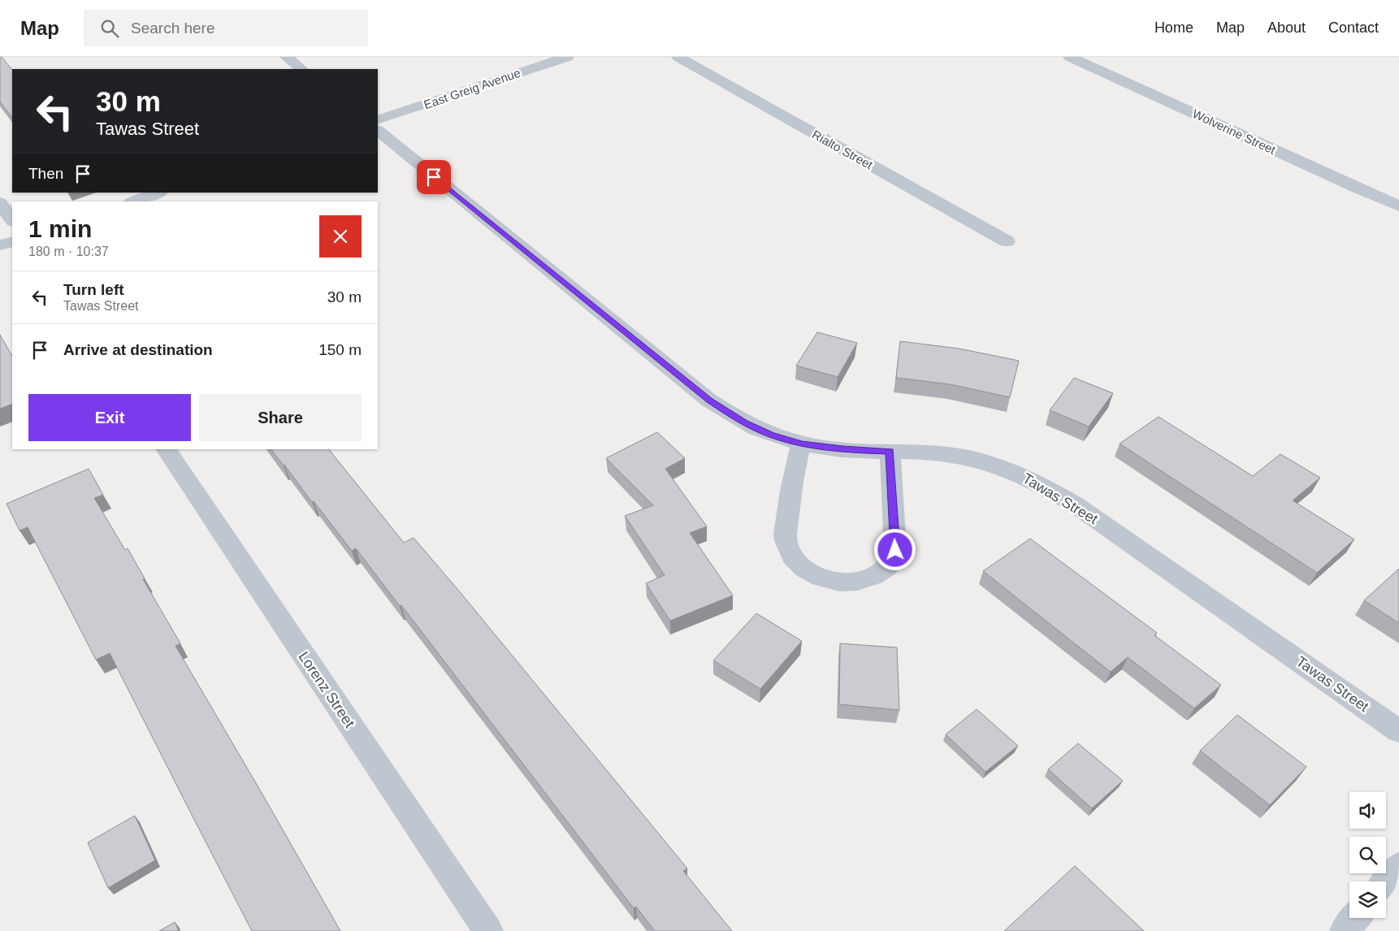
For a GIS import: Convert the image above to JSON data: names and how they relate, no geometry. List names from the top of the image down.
{
  "streets": {
    "street": [
      "East Greig Avenue",
      "Wolverine Street",
      "Rialto Street",
      "Tawas Street",
      "Lorenz Street"
    ]
  },
  "page": {
    "header": "Map",
    "search": "Search here",
    "nav": [
      "Home",
      "Map",
      "About",
      "Contact"
    ],
    "turn": ["30 m", "Tawas Street"],
    "then": "Then",
    "heading": ["1 min", "180 m · 10:37"],
    "list": [
      {
        "name": "Turn left",
        "note": "Tawas Street",
        "value": "30 m"
      },
      {
        "name": "Arrive at destination",
        "value": "150 m"
      }
    ],
    "buttons": ["Exit", "Share"]
  }
}
